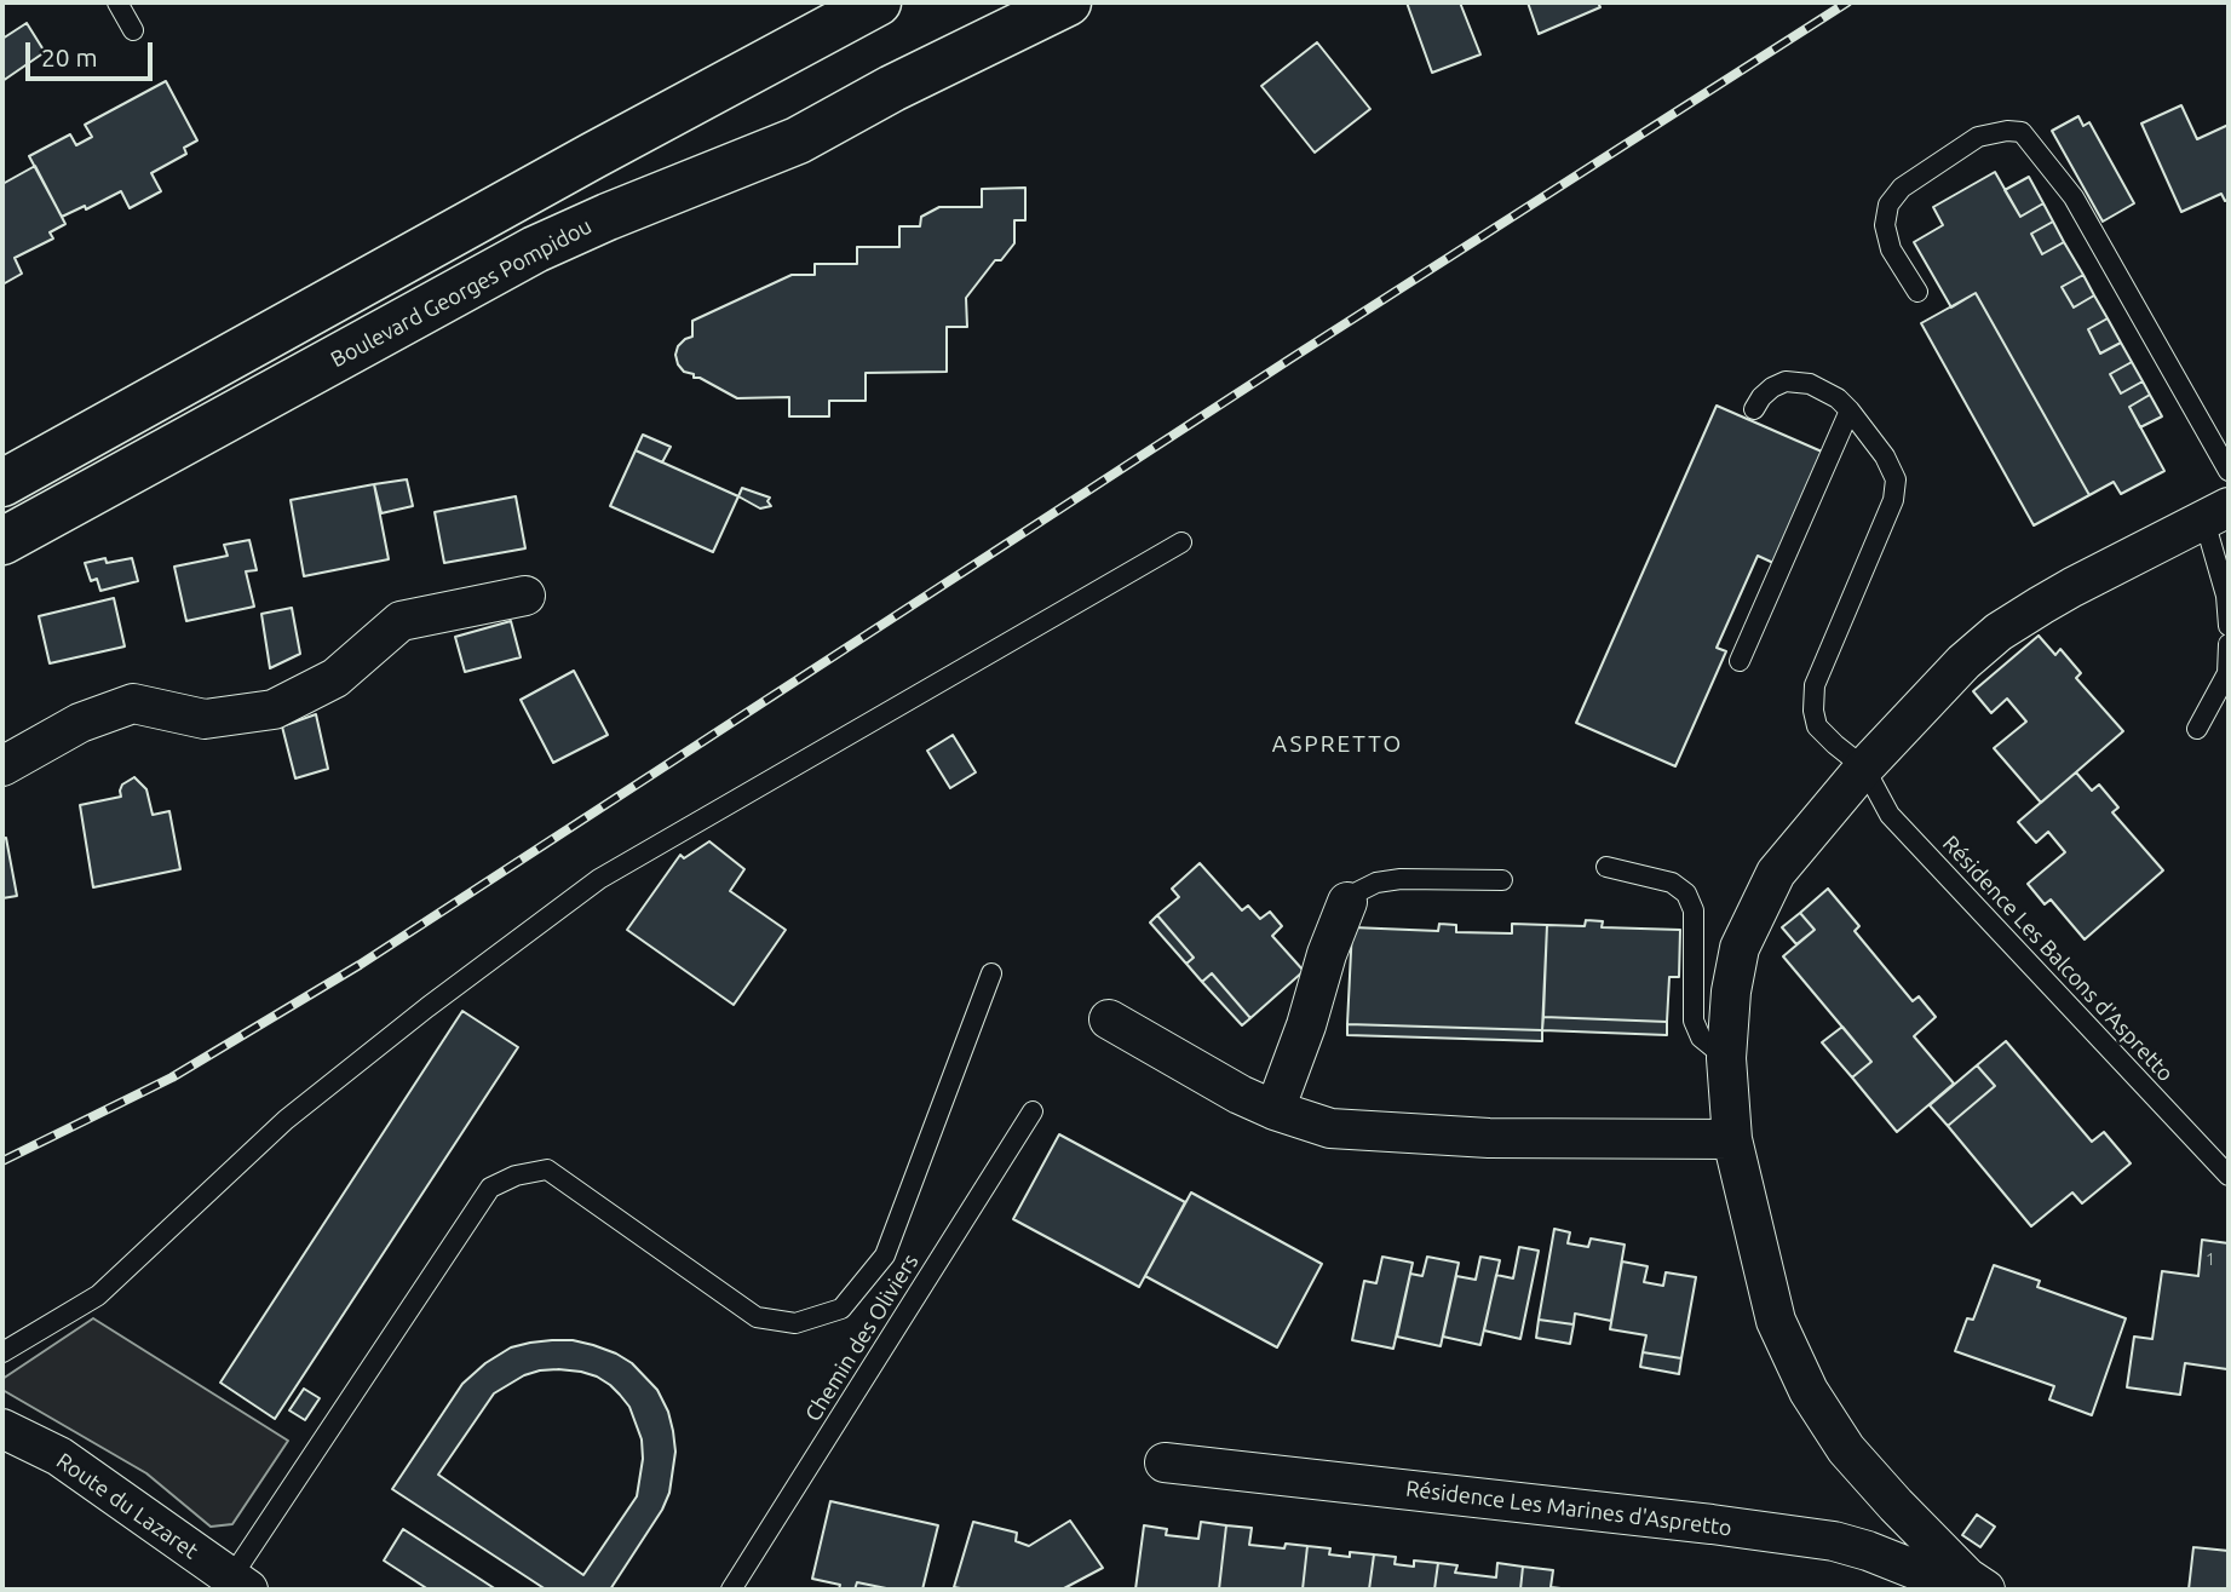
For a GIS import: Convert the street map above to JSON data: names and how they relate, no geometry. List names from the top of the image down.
{
  "streets": {
    "main road": ["Boulevard Georges Pompidou"],
    "street": ["Route du Lazaret", "Résidence Les Marines d'Aspretto"],
    "lane": ["Résidence Les Balcons d'Aspretto", "Chemin des Oliviers"]
  },
  "districts": ["ASPRETTO"],
  "house_numbers": ["1"],
  "scale_bar": "20 m"
}
